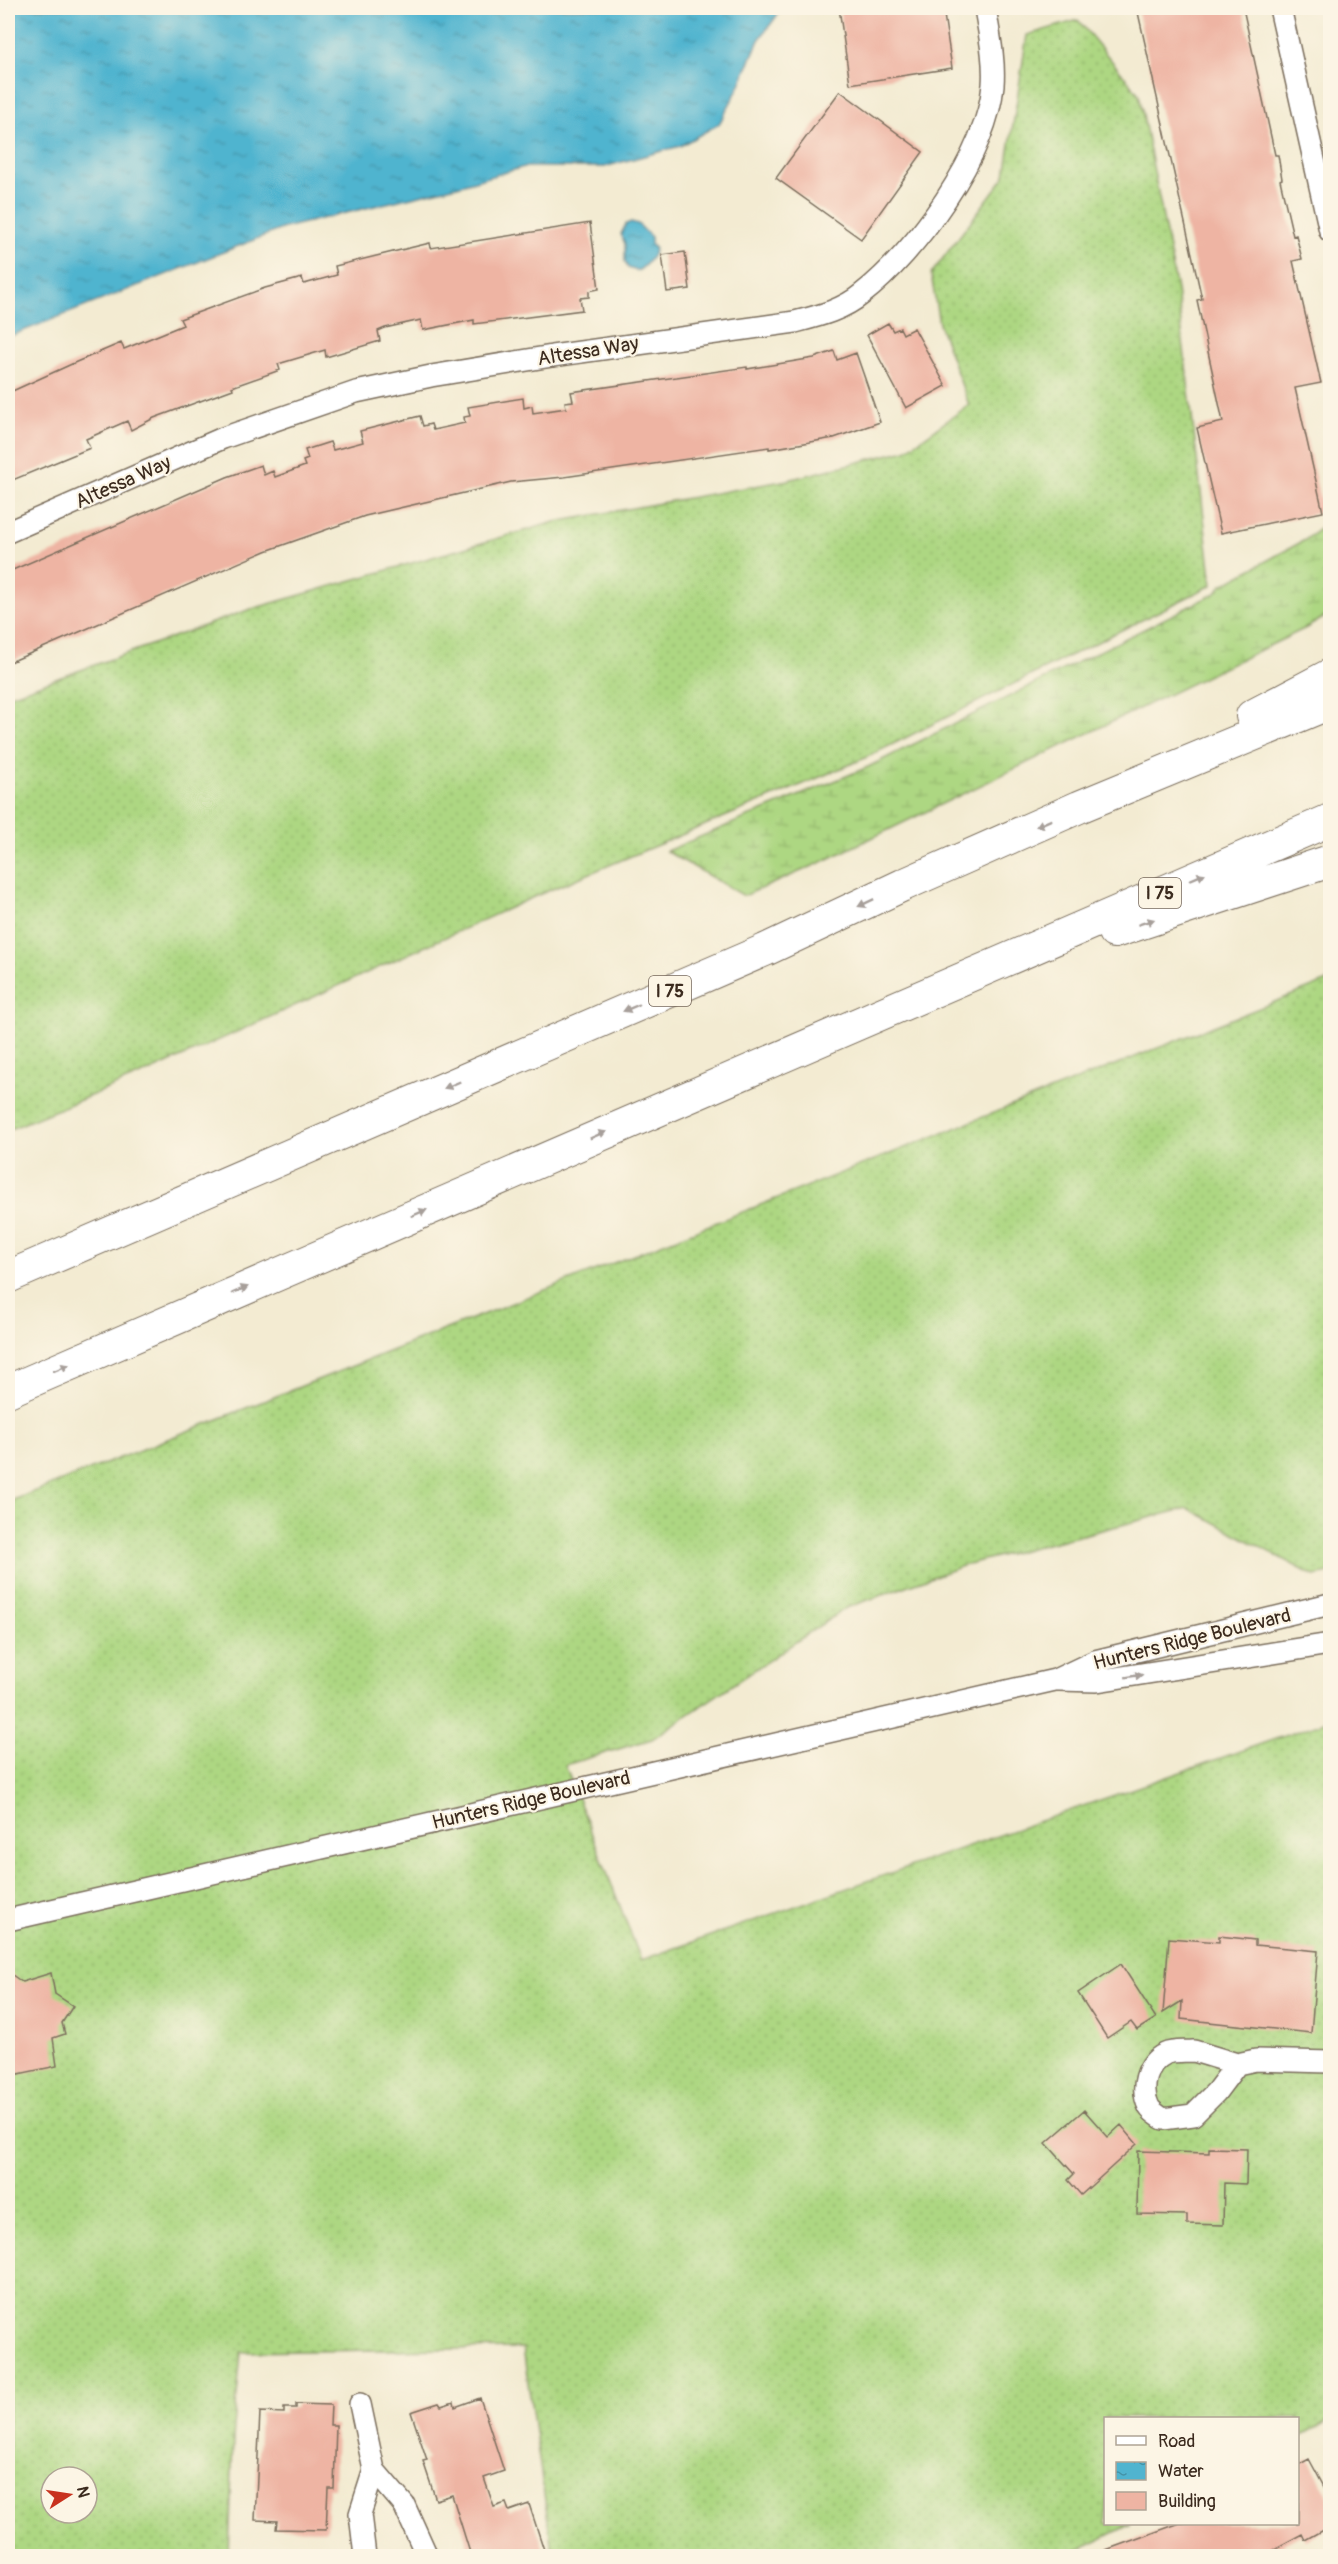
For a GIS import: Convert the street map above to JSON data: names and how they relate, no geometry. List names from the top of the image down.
{
  "streets": {
    "highway": ["I 75"],
    "street": ["Altessa Way", "Hunters Ridge Boulevard"]
  },
  "legend": ["Road", "Water", "Building"],
  "north": "right"
}
